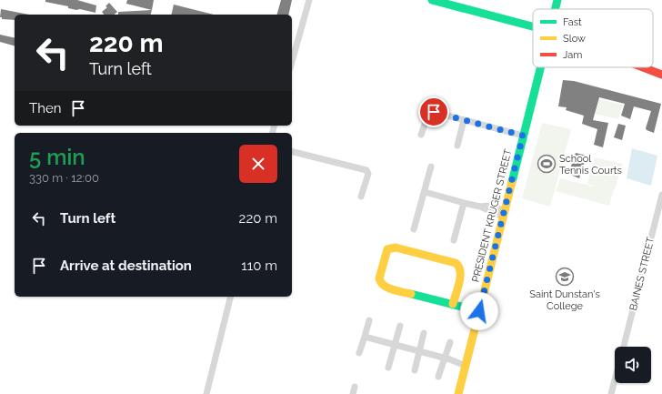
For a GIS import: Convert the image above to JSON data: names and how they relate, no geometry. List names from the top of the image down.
{
  "streets": {
    "street": ["PRESIDENT KRUGER STREET", "BAINES STREET"]
  },
  "places": {
    "sports": ["School Tennis Courts"],
    "school or university": ["Saint Dunstan's College"]
  },
  "legend": ["Fast", "Slow", "Jam"],
  "page": {
    "turn": ["220 m", "Turn left"],
    "then": "Then",
    "heading": ["5 min", "330 m · 12:00"],
    "list": [
      {
        "name": "Turn left",
        "value": "220 m"
      },
      {
        "name": "Arrive at destination",
        "value": "110 m"
      }
    ]
  }
}
